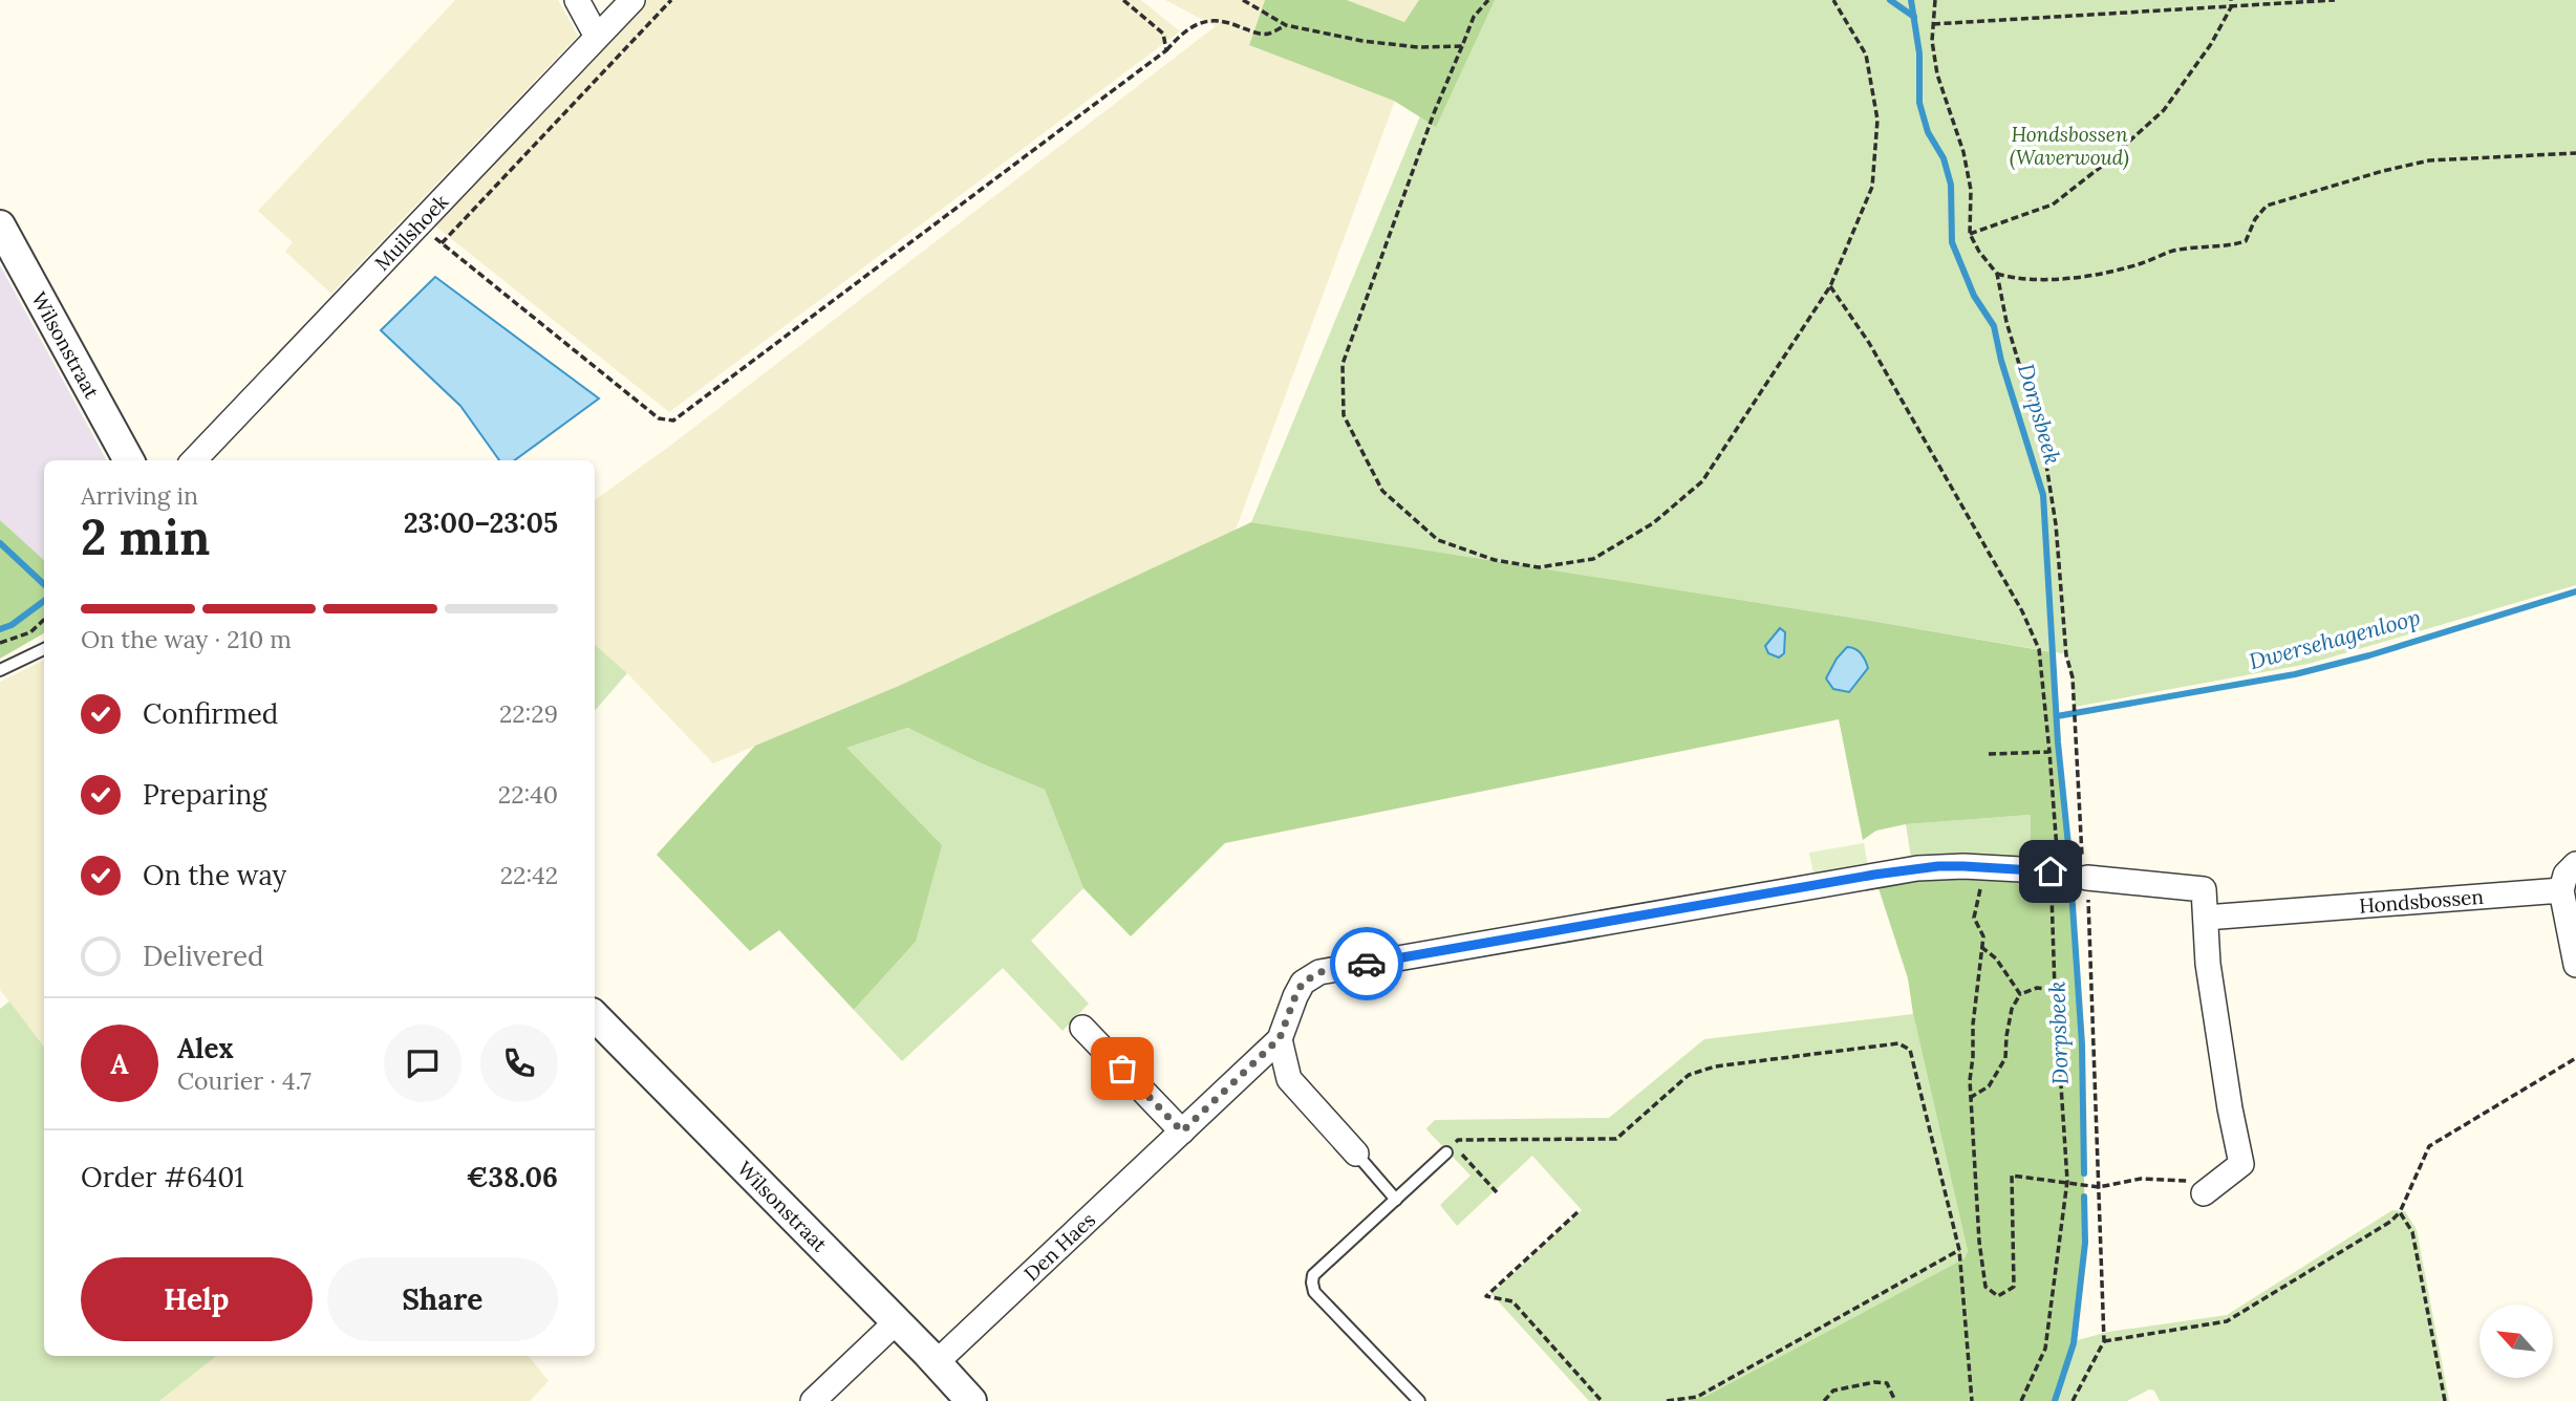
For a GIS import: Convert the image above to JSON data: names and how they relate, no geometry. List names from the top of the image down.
{
  "streets": {
    "street": [
      "Muilshoek",
      "Wilsonstraat",
      "Hondsbossen",
      "Den Haes"
    ]
  },
  "crossings": [
    ["Wilsonstraat", "Den Haes"]
  ],
  "water": ["Dorpsbeek", "Dwersehagenloop"],
  "parks": ["Hondsbossen (Waverwoud)"],
  "north": "top left",
  "page": {
    "heading": ["2 min", "Arriving in", "23:00–23:05"],
    "panel": [
      "Alex",
      "Courier · 4.7",
      "Order #6401",
      "€38.06"
    ],
    "bar": "On the way · 210 m",
    "list": [
      ["Confirmed", "22:29"],
      ["Preparing", "22:40"],
      ["On the way", "22:42"],
      "Delivered"
    ],
    "round": "A",
    "buttons": ["Help", "Share"]
  }
}
